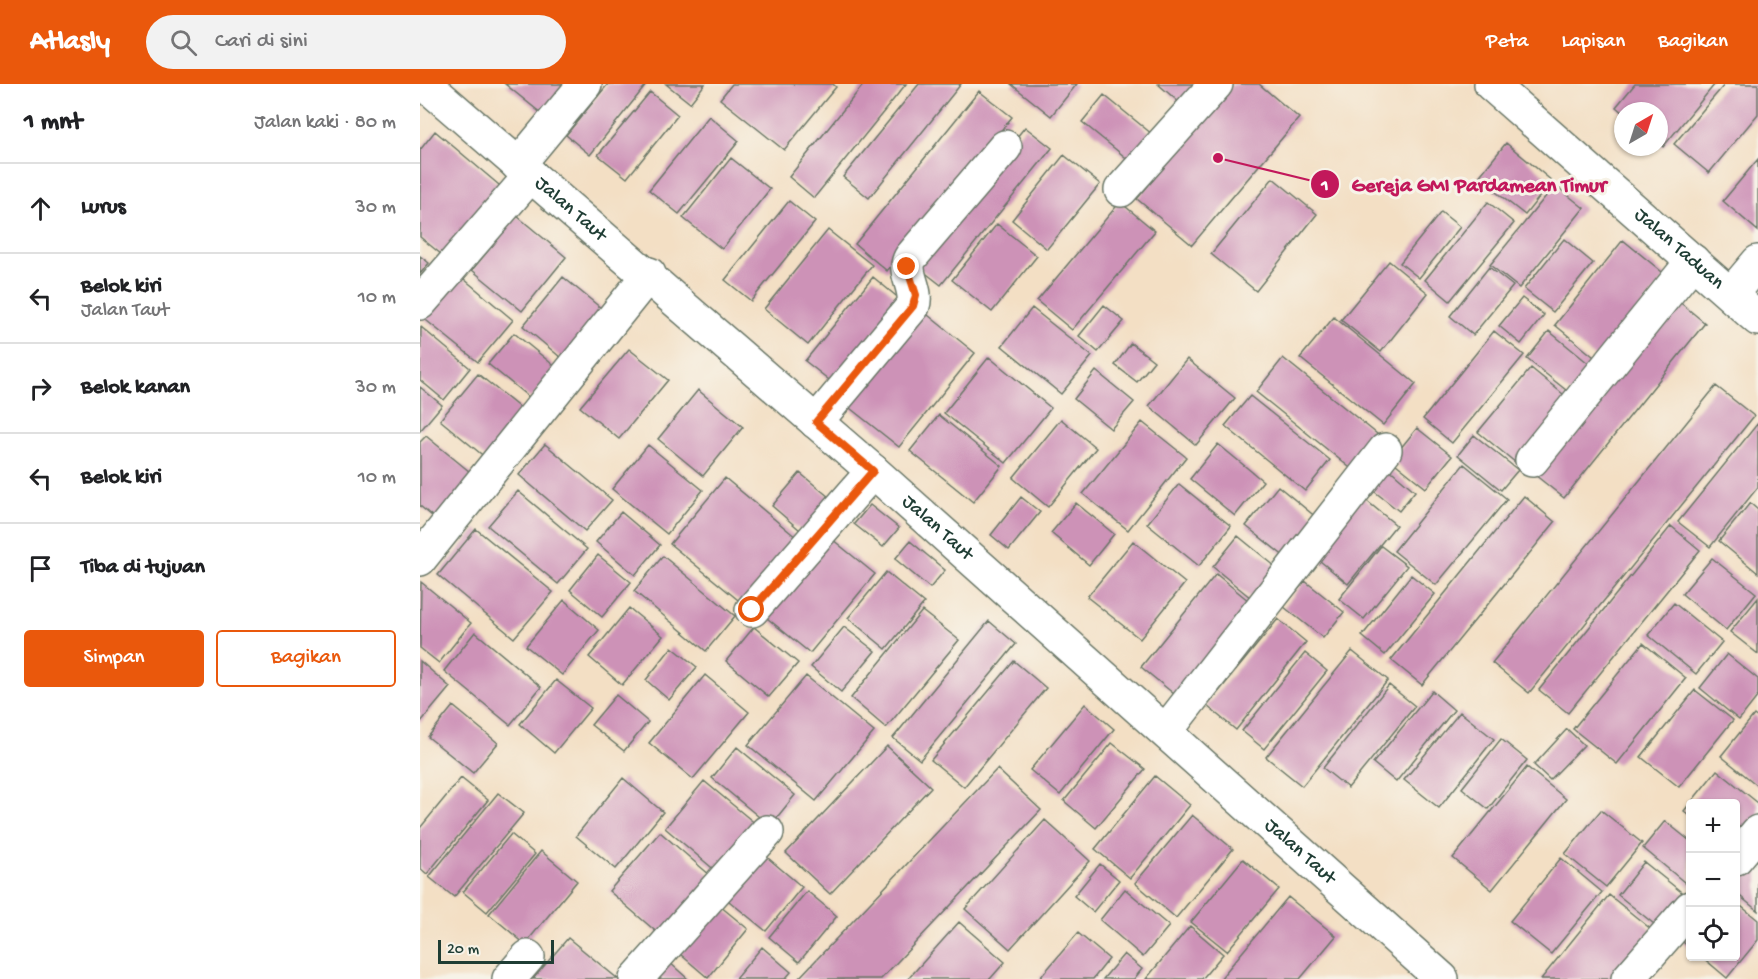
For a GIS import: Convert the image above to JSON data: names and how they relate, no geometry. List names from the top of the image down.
{
  "streets": {
    "street": ["Jalan Taut", "Jalan Taduan"]
  },
  "places": ["Gereja GMI Pardamean Timur"],
  "scale_bar": "20 m",
  "north": "top right",
  "page": {
    "header": "Atlasly",
    "search": "Cari di sini",
    "nav": ["Peta", "Lapisan", "Bagikan"],
    "heading": ["1 mnt", "Jalan kaki · 80 m"],
    "list": [
      ["Lurus", "30 m"],
      ["Belok kiri", "Jalan Taut", "10 m"],
      ["Belok kanan", "30 m"],
      ["Belok kiri", "10 m"],
      "Tiba di tujuan"
    ],
    "buttons": ["Simpan", "Bagikan"],
    "map_buttons": ["+", "−"],
    "scale": "20 m"
  }
}
